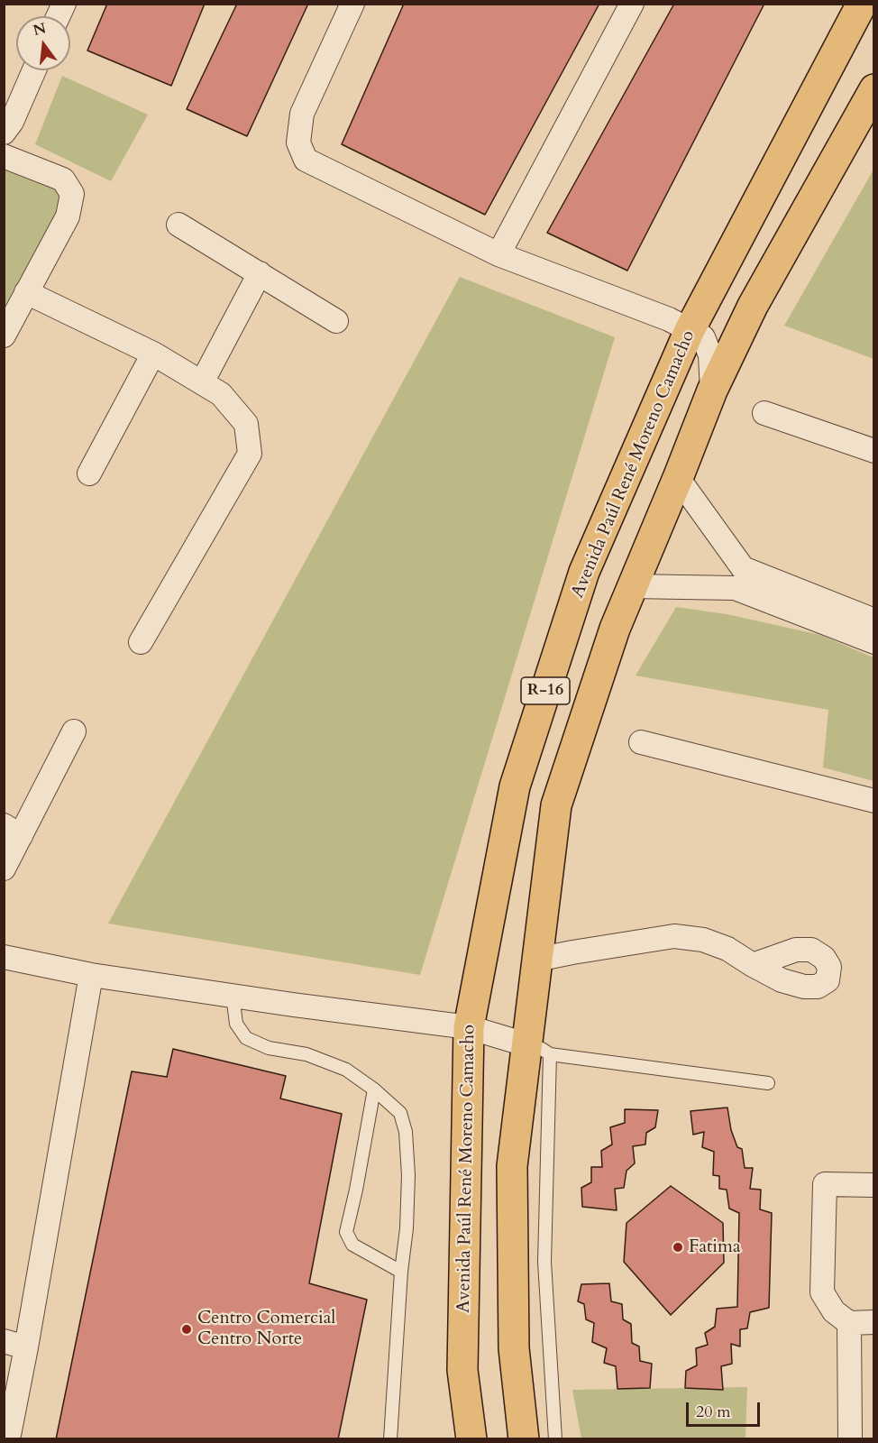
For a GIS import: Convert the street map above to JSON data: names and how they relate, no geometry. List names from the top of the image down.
{
  "streets": {
    "main road": ["Avenida Paúl René Moreno Camacho", "R-16"]
  },
  "places": ["Fatima", "Centro Comercial Centro Norte"],
  "scale_bar": "20 m",
  "north": "top"
}
